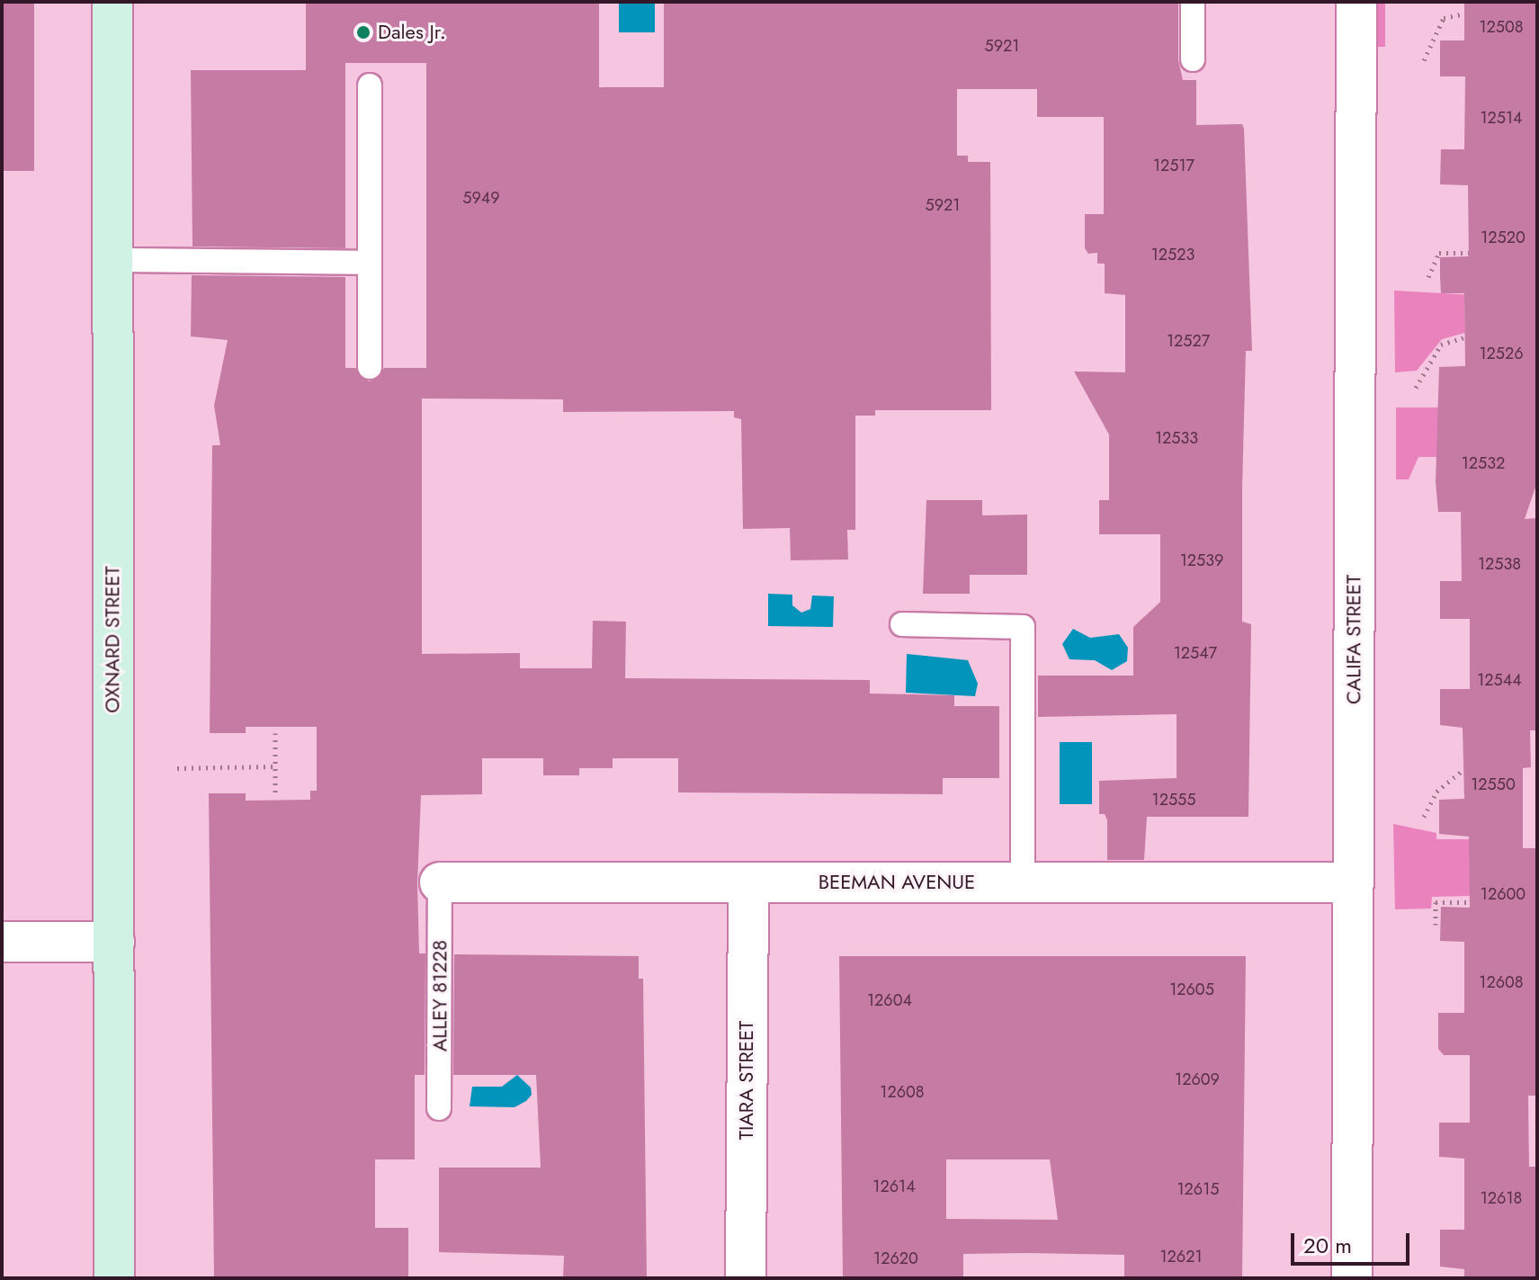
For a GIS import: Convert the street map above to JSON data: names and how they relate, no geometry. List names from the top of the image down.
{
  "streets": {
    "main road": ["OXNARD STREET"],
    "street": ["CALIFA STREET", "BEEMAN AVENUE", "TIARA STREET"],
    "lane": ["ALLEY 81228"]
  },
  "crossings": [
    ["CALIFA STREET", "BEEMAN AVENUE"],
    ["BEEMAN AVENUE", "ALLEY 81228"],
    ["BEEMAN AVENUE", "TIARA STREET"]
  ],
  "places": ["Dales Jr."],
  "house_numbers": [
    "12508",
    "5921",
    "12514",
    "12517",
    "5949",
    "5921",
    "12520",
    "12523",
    "12527",
    "12526",
    "12533",
    "12532",
    "12539",
    "12538",
    "12547",
    "12544",
    "12550",
    "12555",
    "12600",
    "12608",
    "12605",
    "12604",
    "12609",
    "12608",
    "12614",
    "12615",
    "12618",
    "12621",
    "12620"
  ],
  "scale_bar": "20 m"
}
